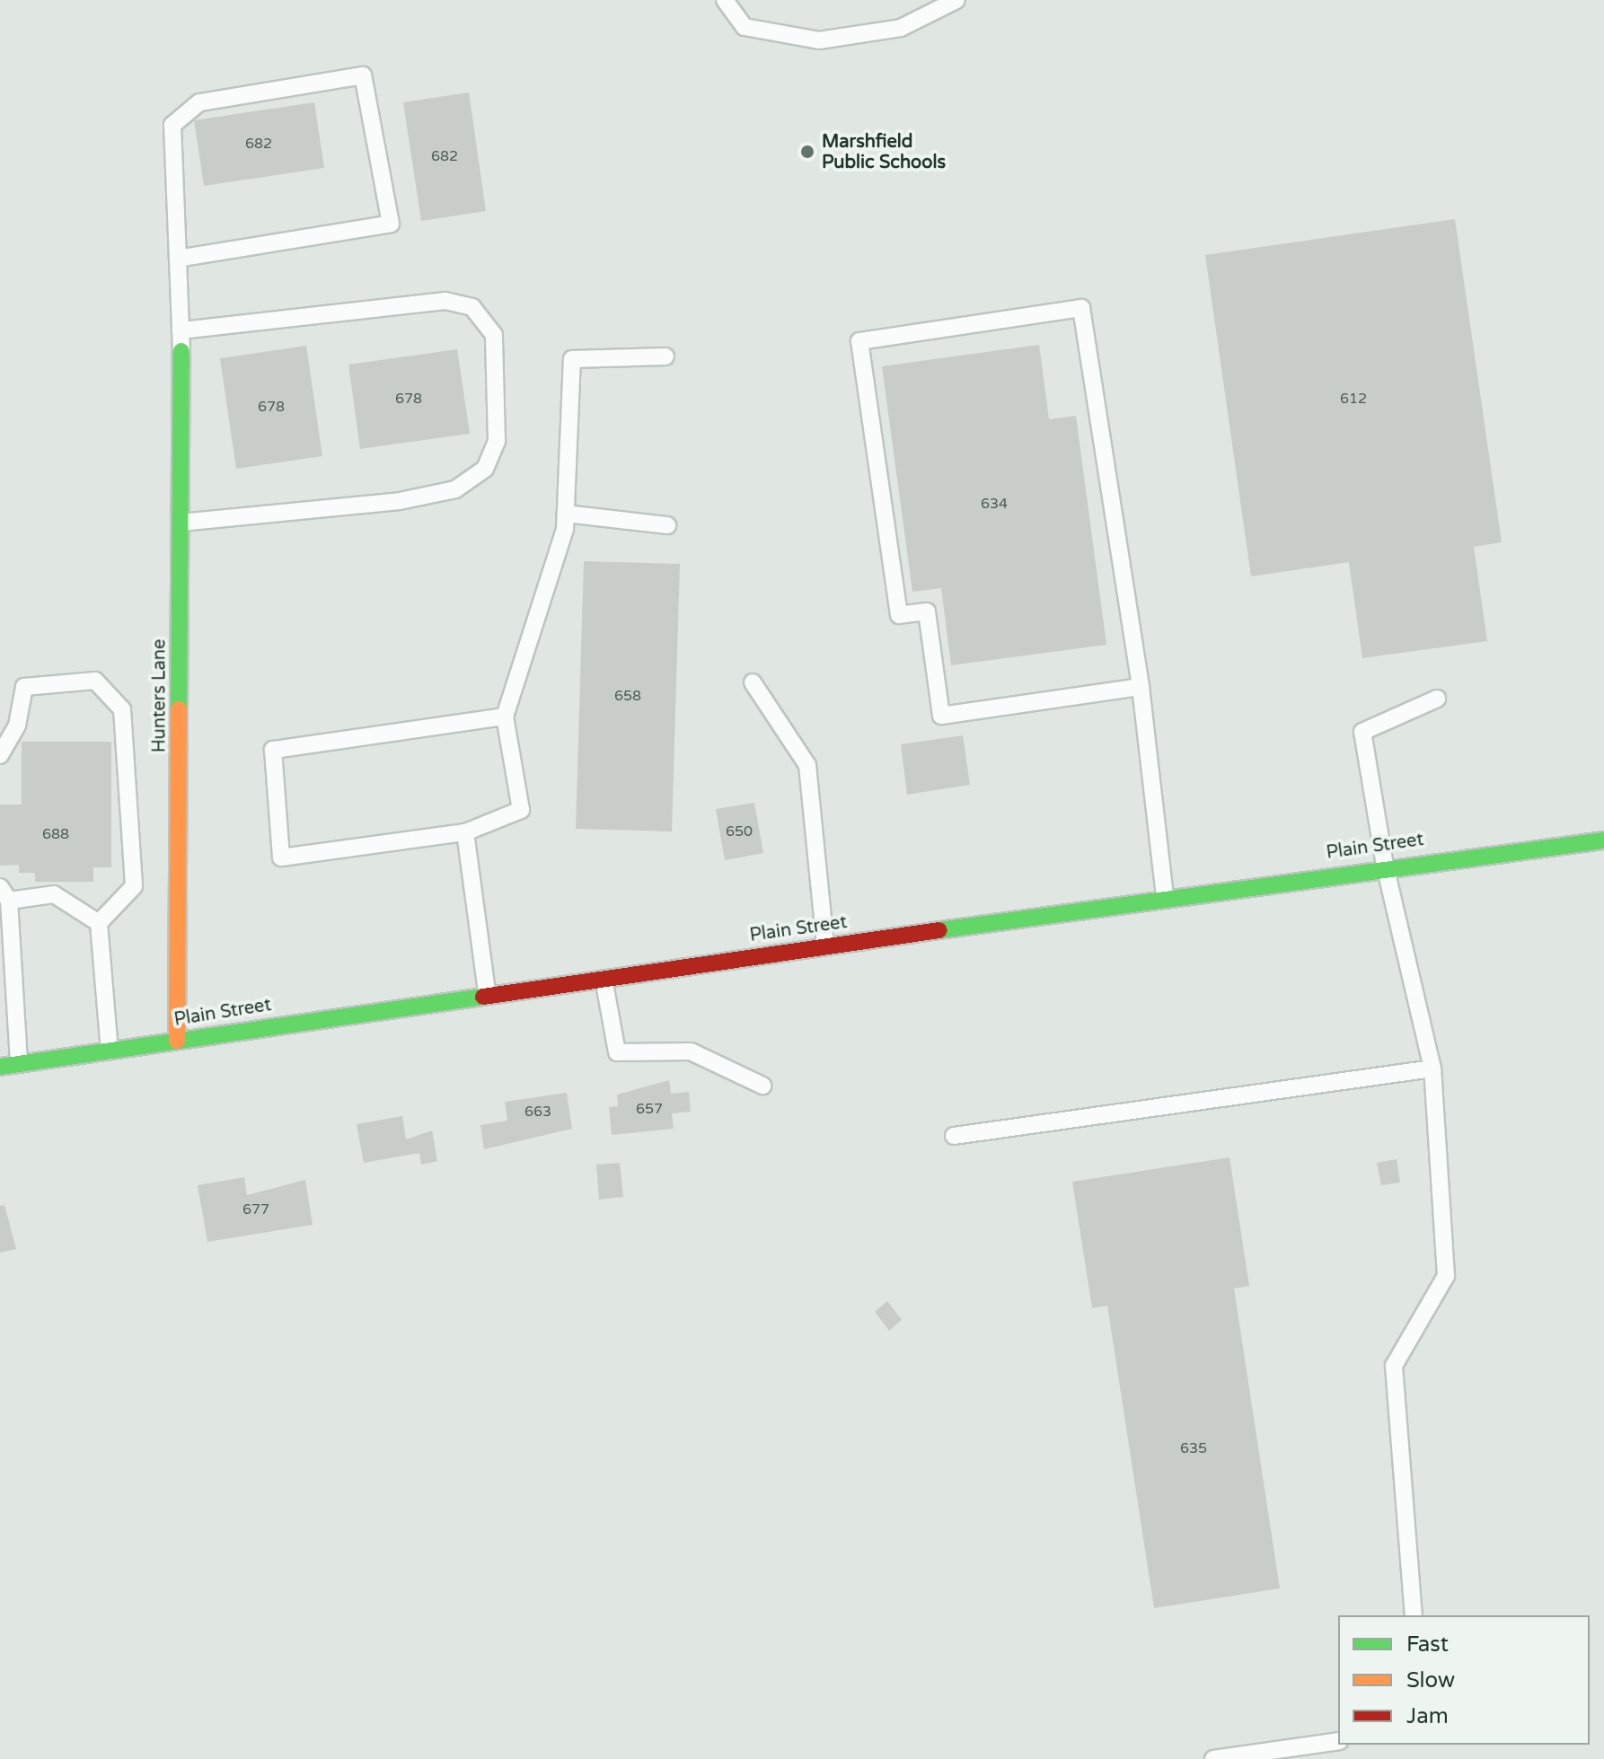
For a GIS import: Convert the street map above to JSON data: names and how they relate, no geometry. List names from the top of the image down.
{
  "streets": {
    "main road": ["Hunters Lane", "Plain Street"]
  },
  "crossings": [
    ["Hunters Lane", "Plain Street"]
  ],
  "places": ["Marshfield Public Schools"],
  "house_numbers": [
    "682",
    "682",
    "678",
    "612",
    "678",
    "634",
    "658",
    "650",
    "688",
    "657",
    "663",
    "677",
    "635"
  ],
  "legend": ["Fast", "Slow", "Jam"]
}
